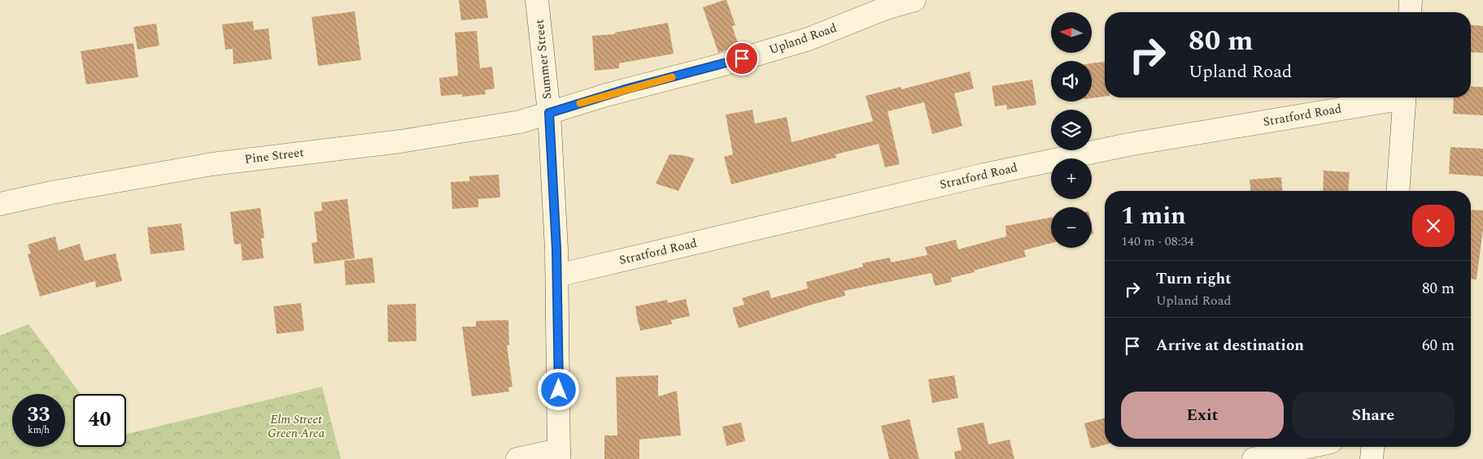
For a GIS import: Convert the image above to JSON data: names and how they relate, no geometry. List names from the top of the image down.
{
  "streets": {
    "street": [
      "Upland Road",
      "Summer Street",
      "Stratford Road",
      "Pine Street"
    ]
  },
  "crossings": [
    ["Upland Road", "Summer Street"],
    ["Upland Road", "Pine Street"],
    ["Summer Street", "Stratford Road"],
    ["Summer Street", "Pine Street"]
  ],
  "parks": ["Elm Street Green Area"],
  "north": "left",
  "page": {
    "map_buttons": ["+", "−"],
    "turn": ["80 m", "Upland Road"],
    "heading": ["1 min", "140 m · 08:34"],
    "list": [
      {
        "name": "Turn right",
        "note": "Upland Road",
        "value": "80 m"
      },
      {
        "name": "Arrive at destination",
        "value": "60 m"
      }
    ],
    "buttons": ["Exit", "Share"],
    "speed": "33 km/h",
    "limit": "40"
  }
}
